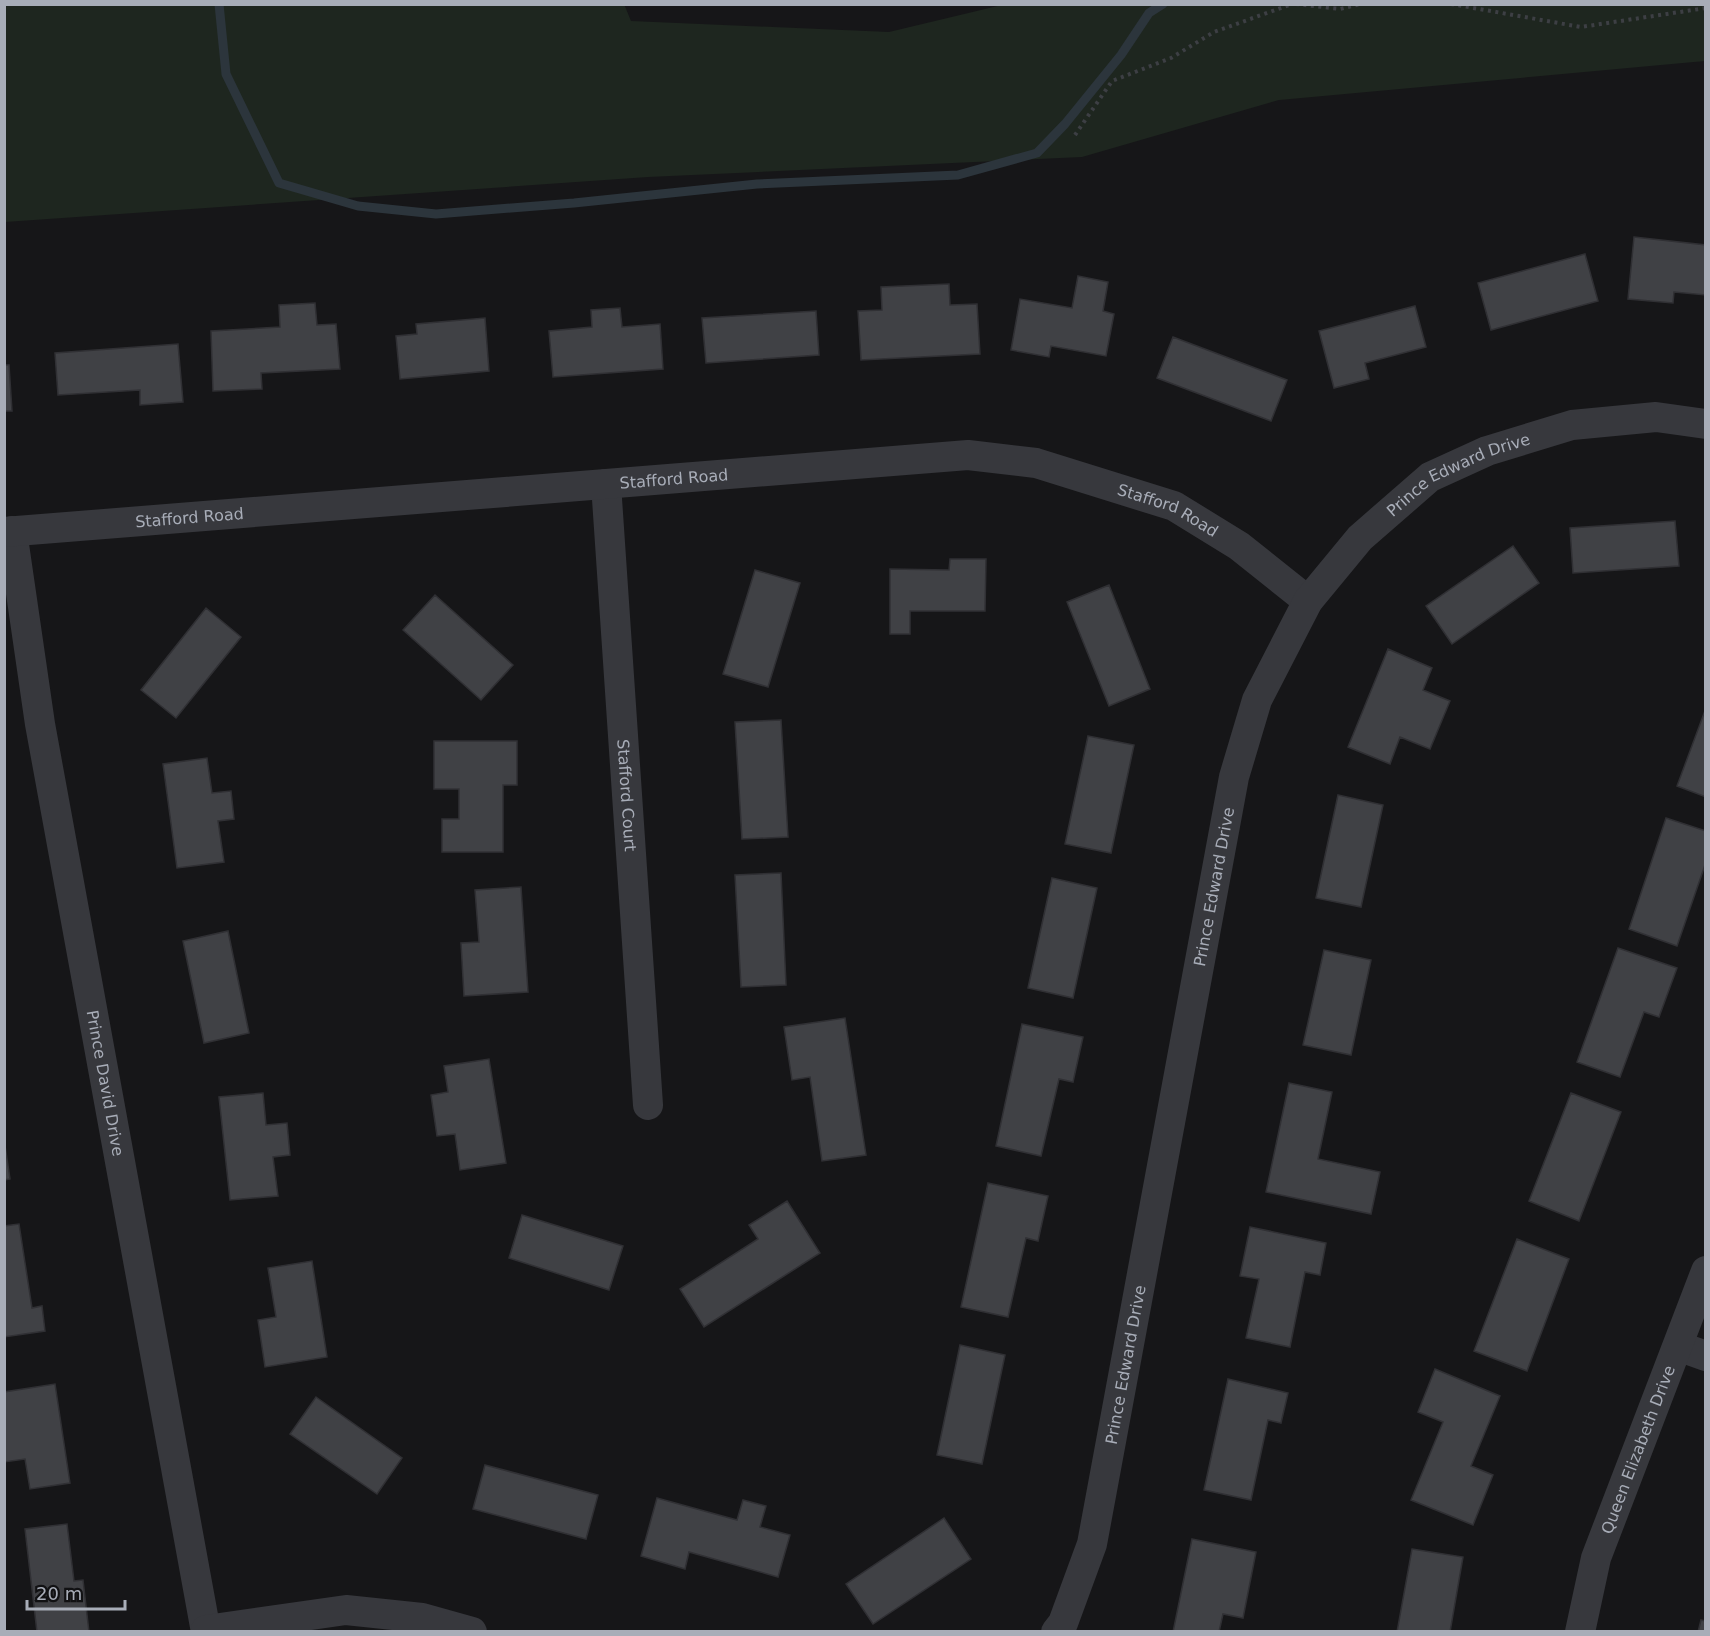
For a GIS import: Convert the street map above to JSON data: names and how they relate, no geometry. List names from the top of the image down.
{
  "streets": {
    "street": [
      "Prince Edward Drive",
      "Stafford Road",
      "Stafford Court",
      "Prince David Drive",
      "Queen Elizabeth Drive"
    ]
  },
  "crossings": [
    ["Prince Edward Drive", "Stafford Road"],
    ["Stafford Road", "Stafford Court"],
    ["Stafford Road", "Prince David Drive"]
  ],
  "scale_bar": "20 m"
}
